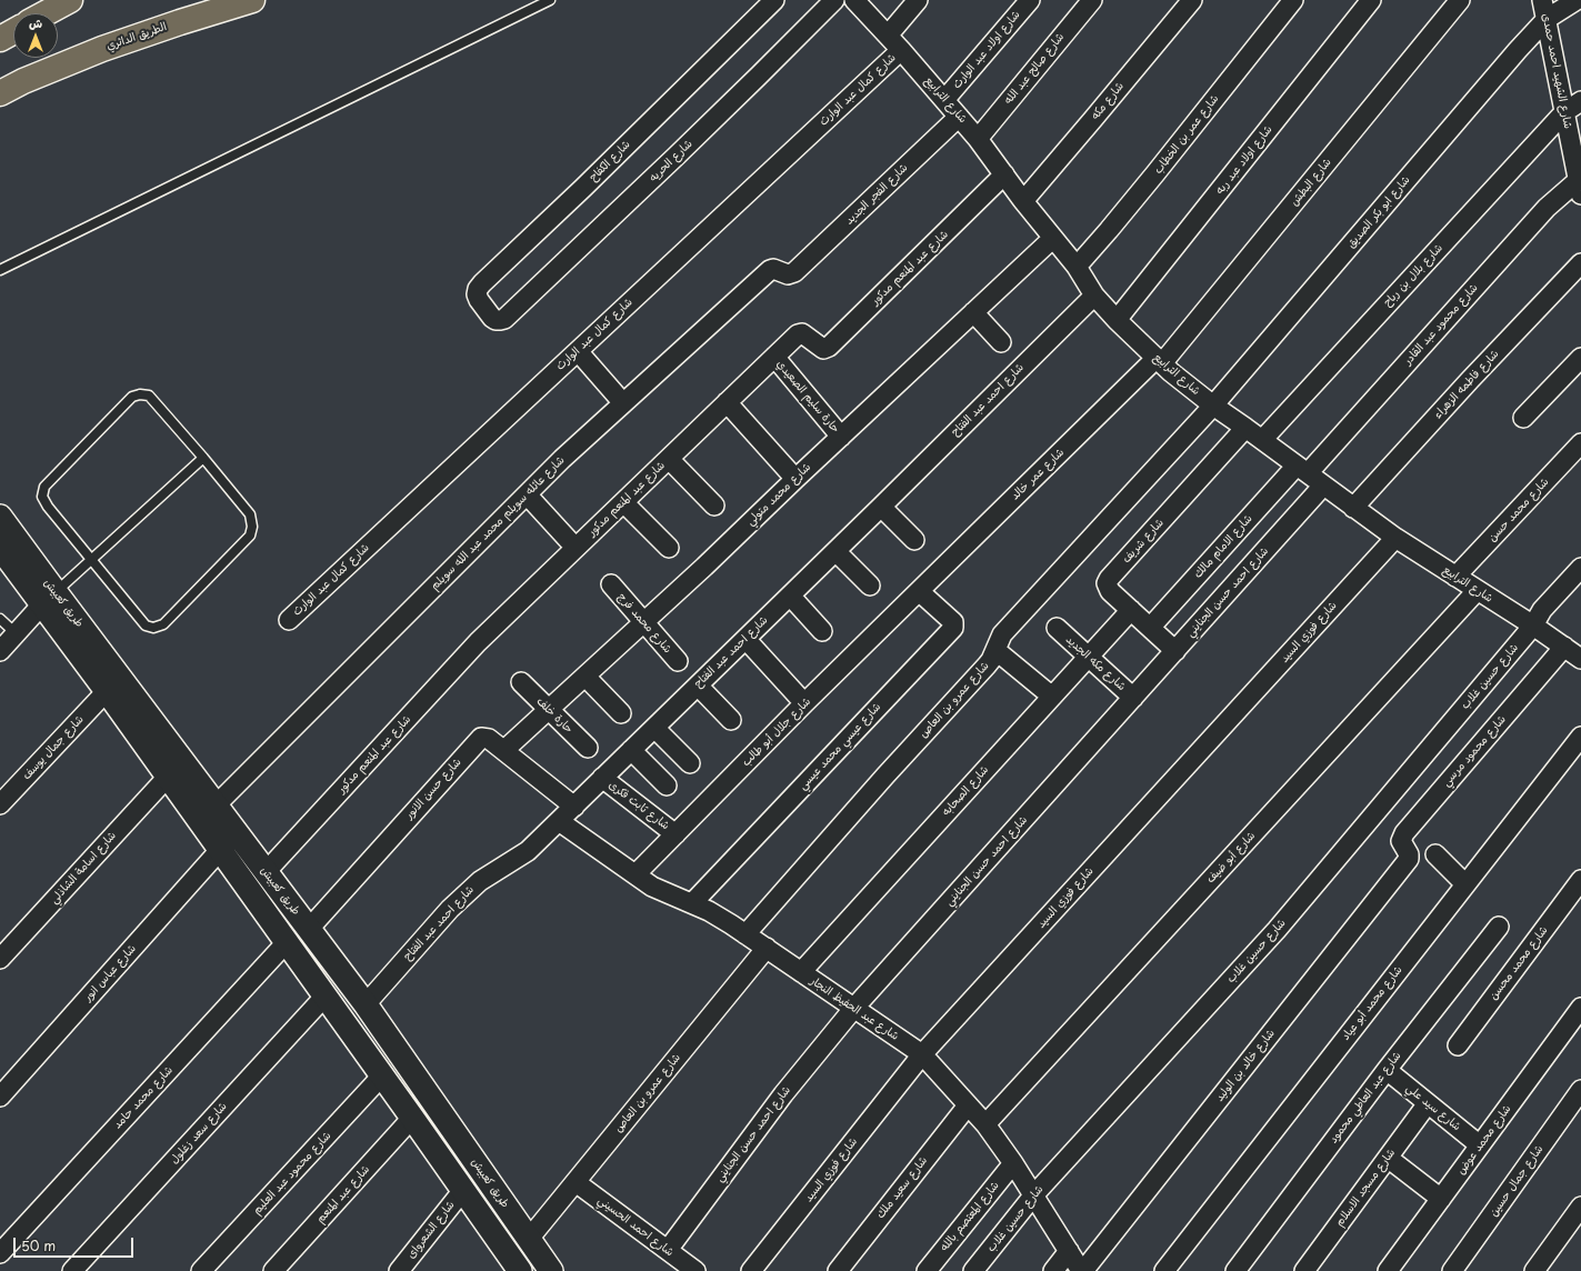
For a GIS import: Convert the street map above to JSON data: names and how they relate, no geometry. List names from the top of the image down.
{
  "streets": {
    "highway": ["الطريق الدائري"],
    "street": [
      "شارع اولاد عبد الوارث",
      "شارع صالح عبد الله",
      "شارع الشهيد احمد حمدى",
      "شارع كمال عبد الوارث",
      "شارع الترابيع",
      "شارع مكه",
      "شارع عمر بن الخطاب",
      "شارع اولاد عبد ربه",
      "شارع الكفاح",
      "شارع الحريه",
      "شارع البطش",
      "شارع الفجر الجديد",
      "شارع ابو بكر الصديق",
      "شارع عبد المنعم مدكور",
      "شارع بلال بن رباح",
      "شارع محمود عبد القادر",
      "شارع فاطمه الزهراء",
      "حارة سليم الصعيدي",
      "شارع احمد عبد الفتاح",
      "شارع عمر خالد",
      "شارع محمد متولي",
      "شارع محمد حسن",
      "شارع عائله سويلم محمد عبد الله سويلم",
      "شارع شريف",
      "شارع الامام مالك",
      "شارع احمد حسن الجنايني",
      "طريق كعبيش",
      "شارع محمد فرج",
      "شارع فوزي السيد",
      "شارع مكه الجديد",
      "شارع حسين غلاب",
      "شارع عمرو بن العاص",
      "حارة خلف",
      "شارع جلال أبو طالب",
      "شارع عيسي محمد عيسي",
      "شارع جمال يوسف",
      "شارع محمود مرسي",
      "شارع حسن الانور",
      "شارع الصحابه",
      "شارع ثابت فكرى",
      "شارع أبو ضيف",
      "شارع اسامة الشاذلي",
      "شارع محمد محسن",
      "شارع عباس انور",
      "شارع محمد أبو عياد",
      "شارع عبد الحفيظ النجار",
      "شارع خالد بن الوليد",
      "شارع محمد حامد",
      "شارع عبد العاطي محمود",
      "شارع سيد علي",
      "شارع سعد زغلول",
      "شارع محمد عوض",
      "شارع محمود عبد العليم",
      "شارع جمال حسين",
      "شارع سعيد ملك",
      "شارع مسجد الاسلام",
      "شارع عبد المنعم",
      "شارع المعتصم بالله",
      "شارع احمد الحسيني",
      "شارع الشعرواى"
    ]
  },
  "crossings": [
    ["شارع اولاد عبد الوارث", "شارع الترابيع"],
    ["شارع صالح عبد الله", "شارع الترابيع"],
    ["شارع الشهيد احمد حمدى", "شارع ابو بكر الصديق"],
    ["شارع الشهيد احمد حمدى", "شارع بلال بن رباح"],
    ["شارع الشهيد احمد حمدى", "شارع محمود عبد القادر"],
    ["شارع كمال عبد الوارث", "شارع الترابيع"],
    ["شارع الترابيع", "شارع مكه"],
    ["شارع الترابيع", "شارع عمر بن الخطاب"],
    ["شارع الترابيع", "شارع اولاد عبد ربه"],
    ["شارع الترابيع", "شارع البطش"],
    ["شارع الترابيع", "شارع الفجر الجديد"],
    ["شارع الترابيع", "شارع ابو بكر الصديق"],
    ["شارع الترابيع", "شارع عبد المنعم مدكور"],
    ["شارع الترابيع", "شارع بلال بن رباح"],
    ["شارع الترابيع", "شارع محمود عبد القادر"],
    ["شارع الترابيع", "شارع فاطمه الزهراء"],
    ["شارع الترابيع", "شارع احمد عبد الفتاح"],
    ["شارع الترابيع", "شارع عمر خالد"],
    ["شارع الترابيع", "شارع محمد متولي"],
    ["شارع الترابيع", "شارع محمد حسن"],
    ["شارع الترابيع", "شارع شريف"],
    ["شارع الترابيع", "شارع الامام مالك"],
    ["شارع الترابيع", "شارع احمد حسن الجنايني"],
    ["شارع الترابيع", "شارع فوزي السيد"],
    ["شارع الترابيع", "شارع حسين غلاب"],
    ["شارع الترابيع", "شارع عمرو بن العاص"],
    ["شارع الترابيع", "شارع محمود مرسي"],
    ["شارع الترابيع", "شارع أبو ضيف"],
    ["شارع الكفاح", "شارع الحريه"],
    ["شارع البطش", "شارع عمر خالد"],
    ["شارع الفجر الجديد", "شارع عائله سويلم محمد عبد الله سويلم"],
    ["شارع ابو بكر الصديق", "شارع عمرو بن العاص"],
    ["شارع عبد المنعم مدكور", "حارة سليم الصعيدي"],
    ["شارع عبد المنعم مدكور", "طريق كعبيش"],
    ["شارع محمود عبد القادر", "شارع الامام مالك"],
    ["حارة سليم الصعيدي", "شارع محمد متولي"],
    ["شارع احمد عبد الفتاح", "طريق كعبيش"],
    ["شارع احمد عبد الفتاح", "شارع حسن الانور"],
    ["شارع احمد عبد الفتاح", "شارع ثابت فكرى"],
    ["شارع احمد عبد الفتاح", "شارع عبد الحفيظ النجار"],
    ["شارع عمر خالد", "شارع جلال أبو طالب"],
    ["شارع عمر خالد", "شارع عيسي محمد عيسي"],
    ["شارع محمد متولي", "شارع محمد فرج"],
    ["شارع محمد متولي", "حارة خلف"],
    ["شارع محمد متولي", "شارع حسن الانور"],
    ["شارع عائله سويلم محمد عبد الله سويلم", "طريق كعبيش"],
    ["شارع شريف", "شارع الامام مالك"],
    ["شارع شريف", "شارع احمد حسن الجنايني"],
    ["شارع شريف", "شارع الصحابه"],
    ["شارع احمد حسن الجنايني", "شارع مكه الجديد"],
    ["شارع احمد حسن الجنايني", "شارع عبد الحفيظ النجار"],
    ["شارع احمد حسن الجنايني", "شارع احمد الحسيني"],
    ["طريق كعبيش", "شارع عمرو بن العاص"],
    ["طريق كعبيش", "شارع جمال يوسف"],
    ["طريق كعبيش", "شارع حسن الانور"],
    ["طريق كعبيش", "شارع اسامة الشاذلي"],
    ["طريق كعبيش", "شارع عباس انور"],
    ["طريق كعبيش", "شارع محمد حامد"],
    ["طريق كعبيش", "شارع سعد زغلول"],
    ["طريق كعبيش", "شارع محمود عبد العليم"],
    ["طريق كعبيش", "شارع عبد المنعم"],
    ["طريق كعبيش", "شارع الشعرواى"],
    ["شارع فوزي السيد", "شارع عبد الحفيظ النجار"],
    ["شارع مكه الجديد", "شارع الصحابه"],
    ["شارع حسين غلاب", "شارع عبد الحفيظ النجار"],
    ["شارع عمرو بن العاص", "شارع عبد الحفيظ النجار"],
    ["شارع عمرو بن العاص", "شارع احمد الحسيني"],
    ["شارع جلال أبو طالب", "شارع عيسي محمد عيسي"],
    ["شارع جلال أبو طالب", "شارع ثابت فكرى"],
    ["شارع جلال أبو طالب", "شارع عبد الحفيظ النجار"],
    ["شارع عيسي محمد عيسي", "شارع عبد الحفيظ النجار"],
    ["شارع محمود مرسي", "شارع خالد بن الوليد"],
    ["شارع الصحابه", "شارع عبد الحفيظ النجار"],
    ["شارع أبو ضيف", "شارع عبد الحفيظ النجار"],
    ["شارع عبد الحفيظ النجار", "شارع خالد بن الوليد"],
    ["شارع عبد الحفيظ النجار", "شارع سعيد ملك"],
    ["شارع عبد الحفيظ النجار", "شارع المعتصم بالله"],
    ["شارع عبد العاطي محمود", "شارع سيد علي"],
    ["شارع سيد علي", "شارع محمد عوض"],
    ["شارع سيد علي", "شارع مسجد الاسلام"]
  ],
  "scale_bar": "50 m",
  "north": "top"
}
